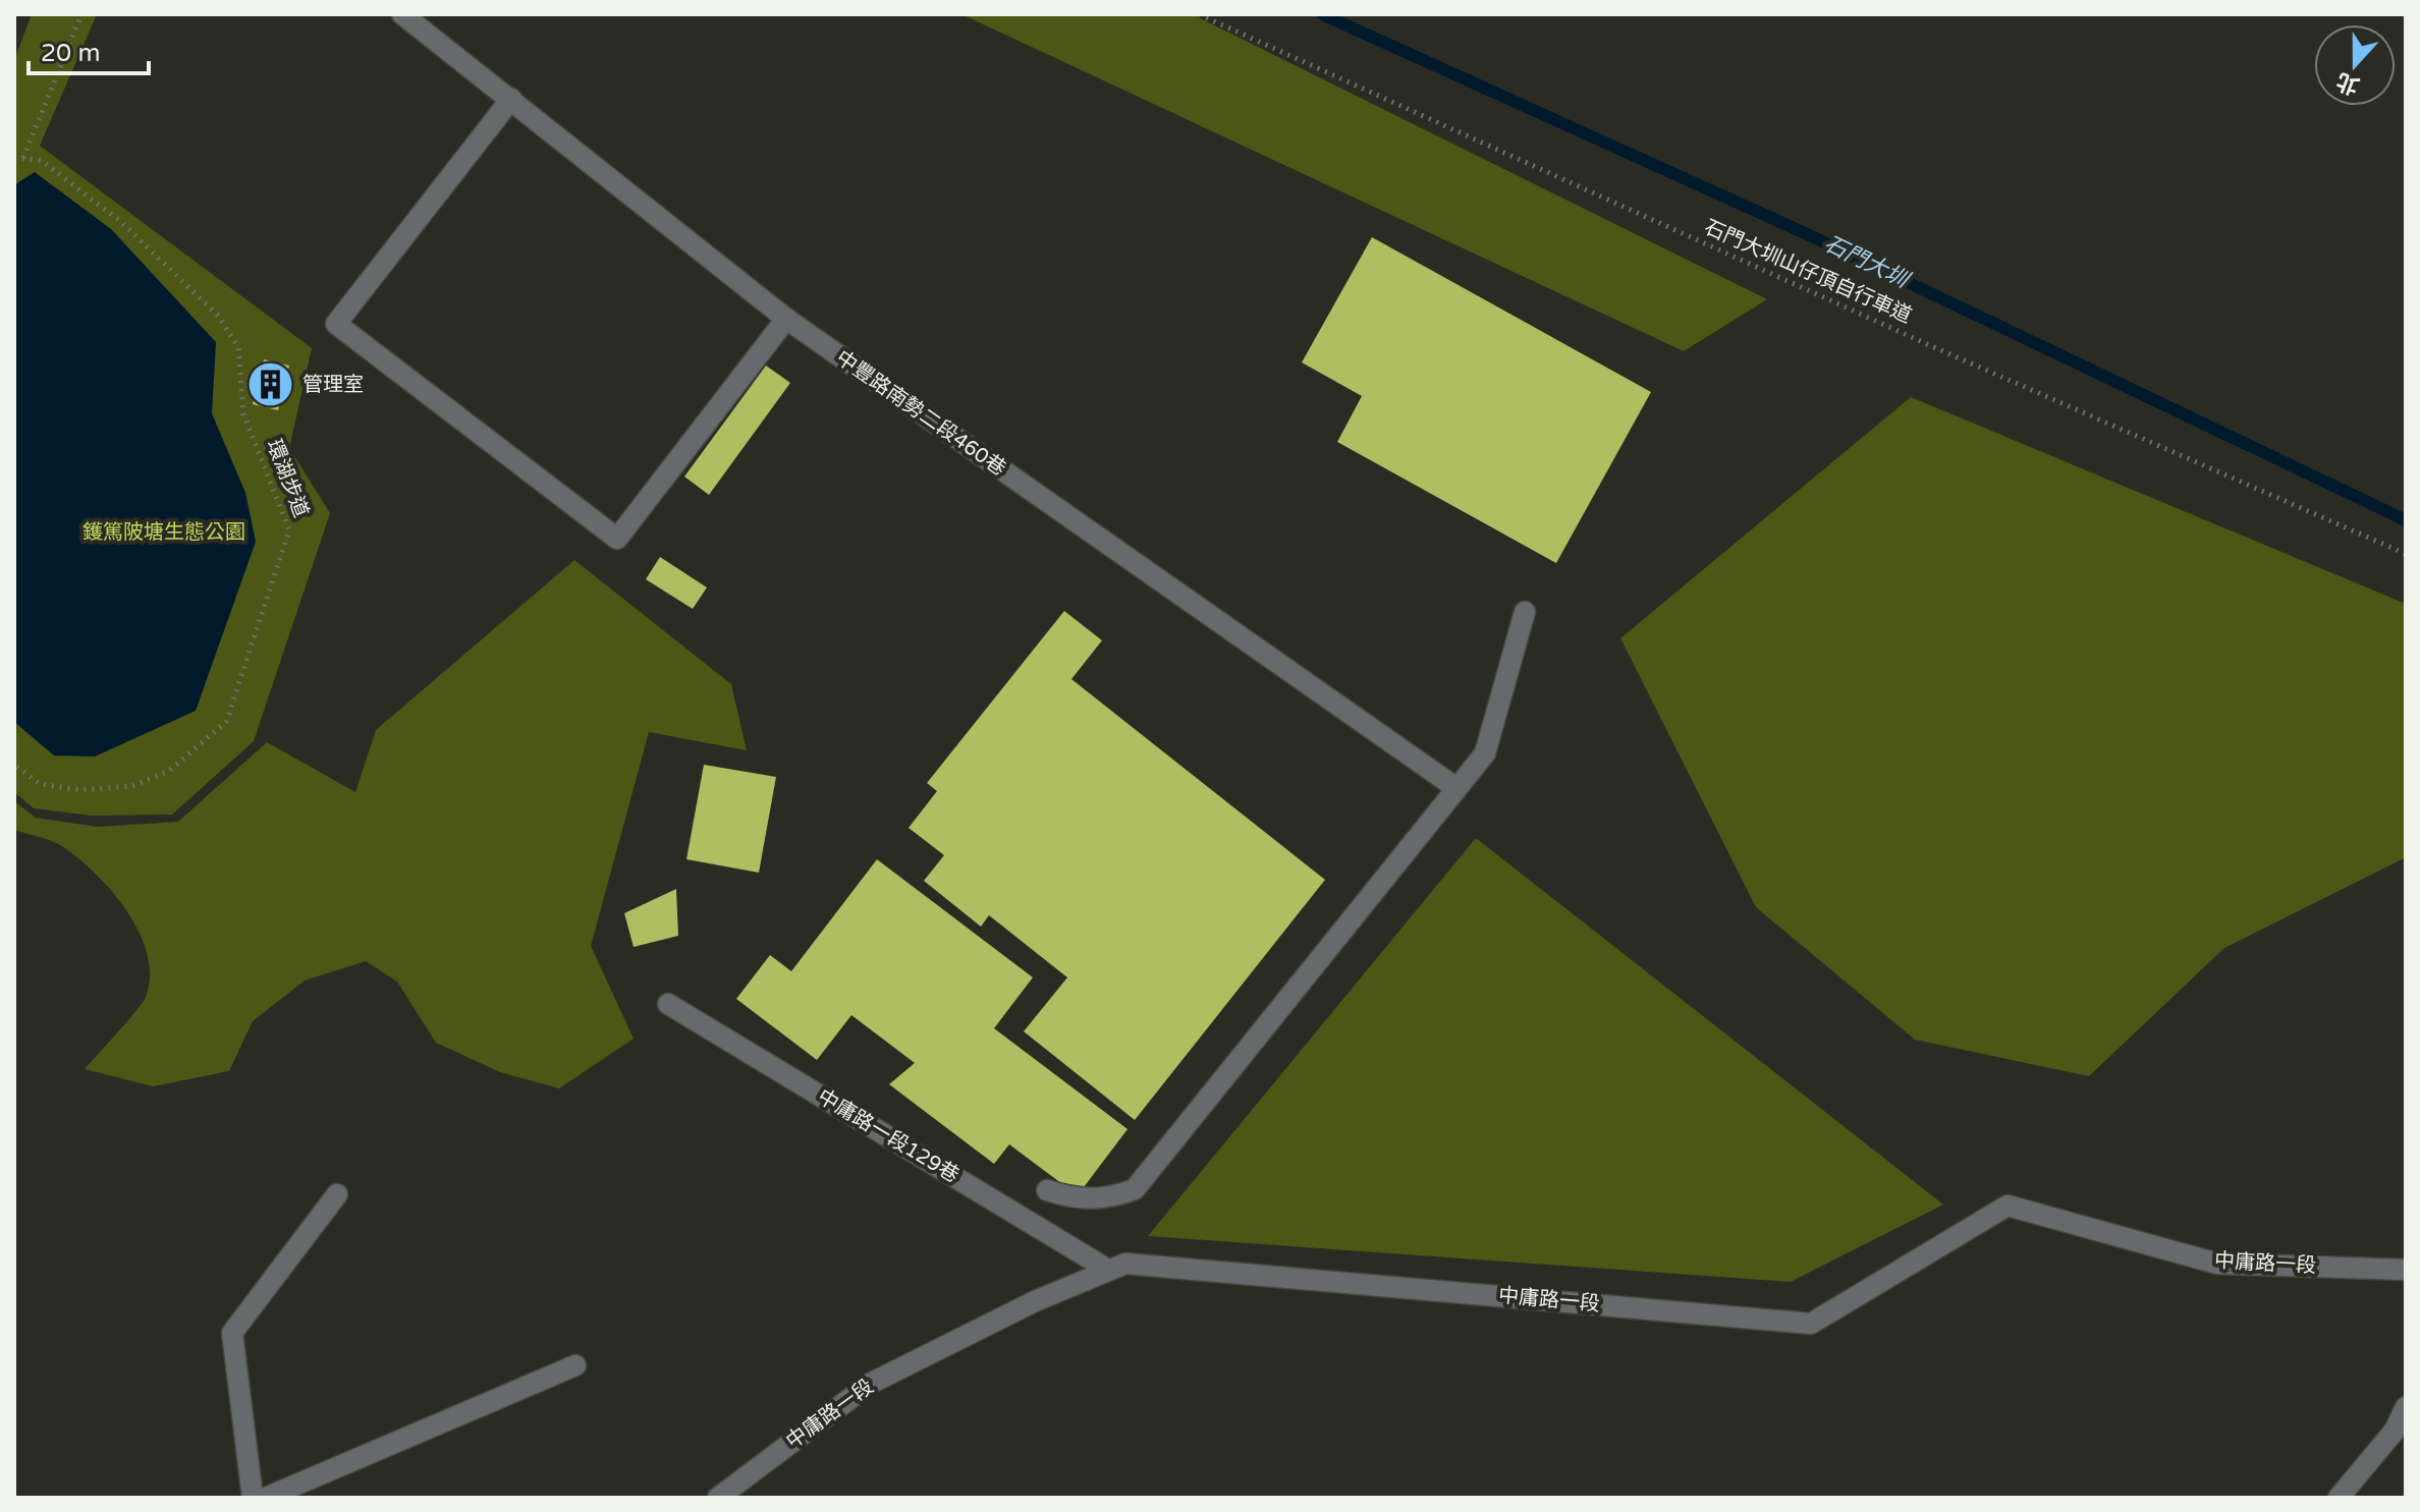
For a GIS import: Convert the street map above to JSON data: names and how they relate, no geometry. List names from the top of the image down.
{
  "streets": {
    "street": ["中豐路南勢二段460巷", "中庸路一段129巷", "中庸路一段"],
    "path": ["石門大圳山仔頂自行車道", "環湖步道"]
  },
  "crossings": [
    ["中庸路一段129巷", "中庸路一段"]
  ],
  "water": ["石門大圳"],
  "parks": ["鑊篤陂塘生態公園"],
  "places": {
    "building": ["管理室"]
  },
  "scale_bar": "20 m",
  "north": "bottom"
}
